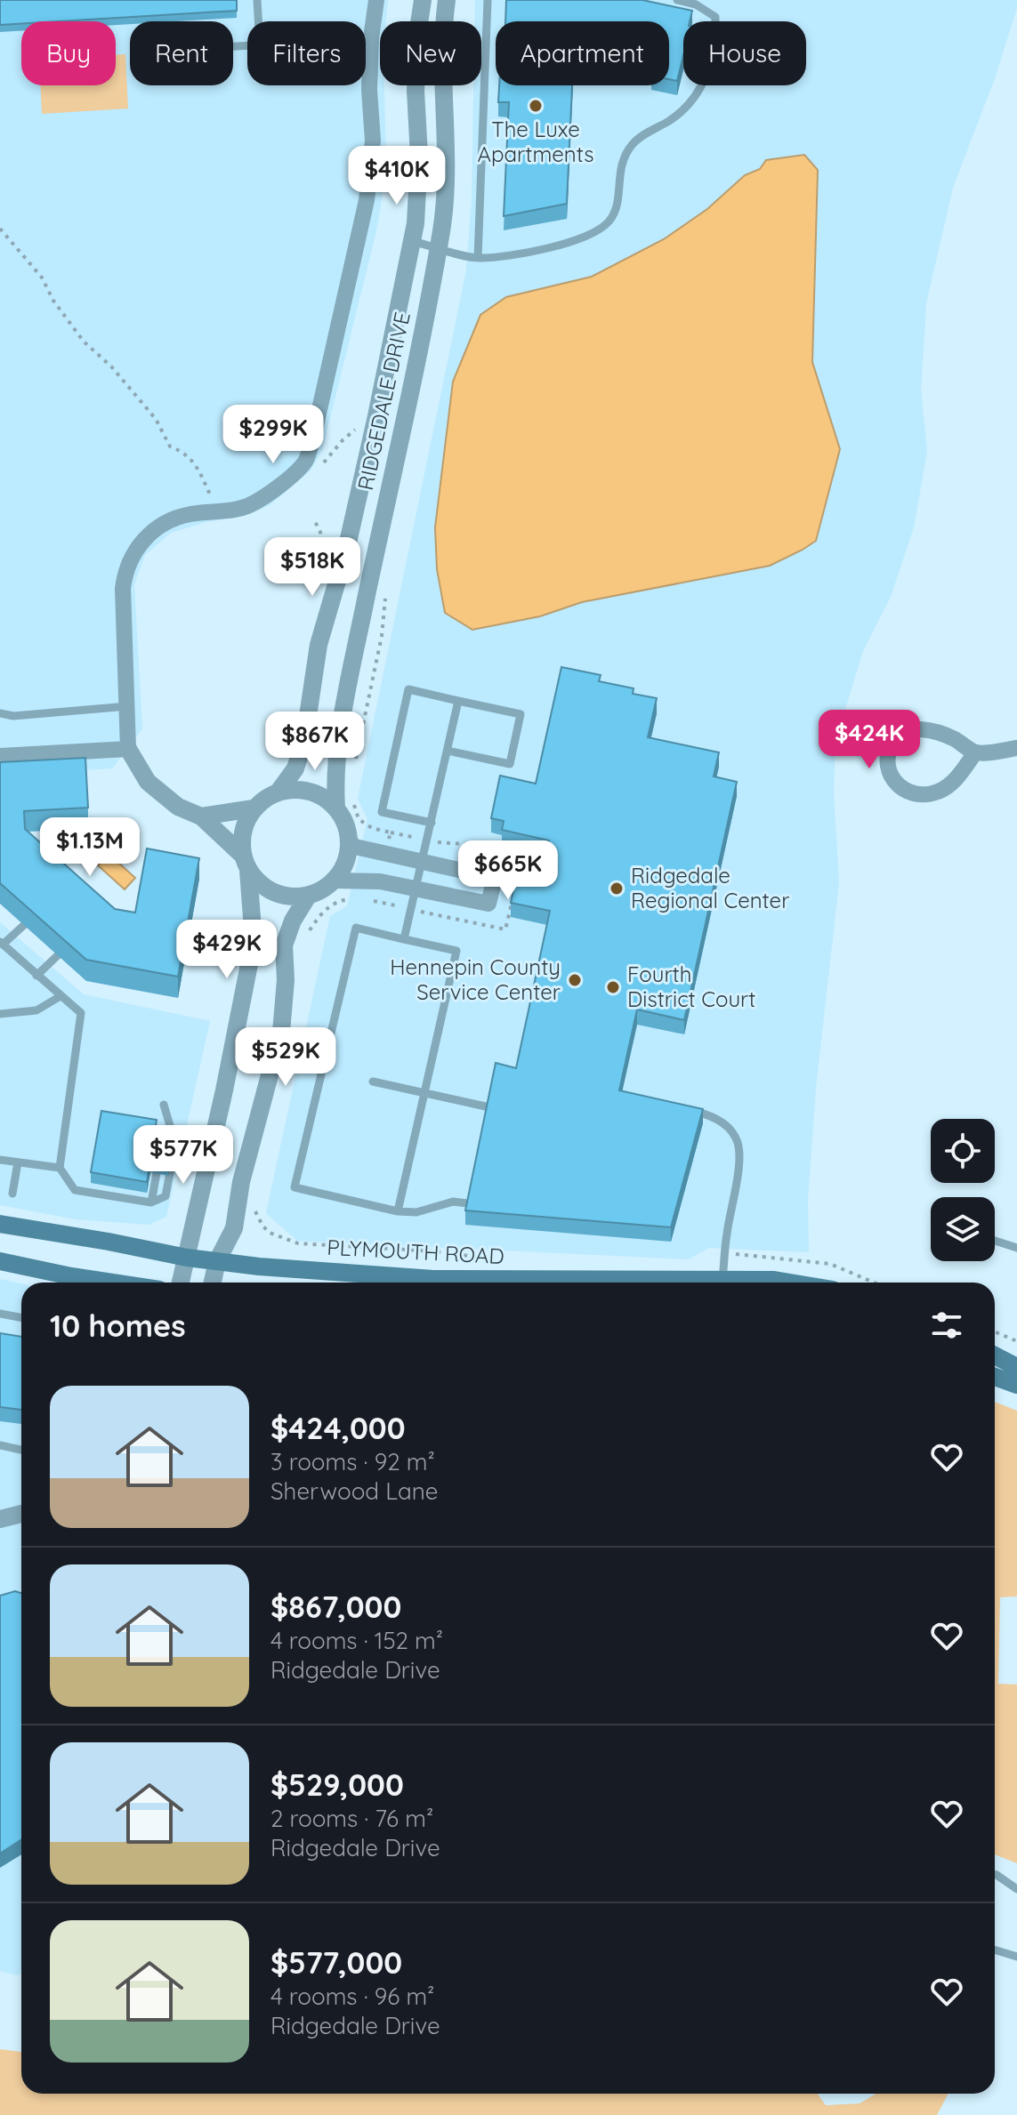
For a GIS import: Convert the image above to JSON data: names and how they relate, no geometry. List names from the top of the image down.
{
  "streets": {
    "main road": ["PLYMOUTH ROAD"],
    "street": ["RIDGEDALE DRIVE"]
  },
  "places": [
    "The Luxe Apartments",
    "Ridgedale Regional Center",
    "Hennepin County Service Center",
    "Fourth District Court"
  ],
  "page": {
    "chip": [
      "Buy",
      "Rent",
      "Filters",
      "New",
      "Apartment",
      "House"
    ],
    "price": [
      "$410K",
      "$299K",
      "$518K",
      "$424K",
      "$867K",
      "$1.13M",
      "$665K",
      "$429K",
      "$529K",
      "$577K"
    ],
    "heading": "10 homes",
    "list": [
      {
        "name": "$424,000",
        "note": "3 rooms · 92 m² · Sherwood Lane"
      },
      {
        "name": "$867,000",
        "note": "4 rooms · 152 m² · Ridgedale Drive"
      },
      {
        "name": "$529,000",
        "note": "2 rooms · 76 m² · Ridgedale Drive"
      },
      {
        "name": "$577,000",
        "note": "4 rooms · 96 m² · Ridgedale Drive"
      }
    ]
  }
}
